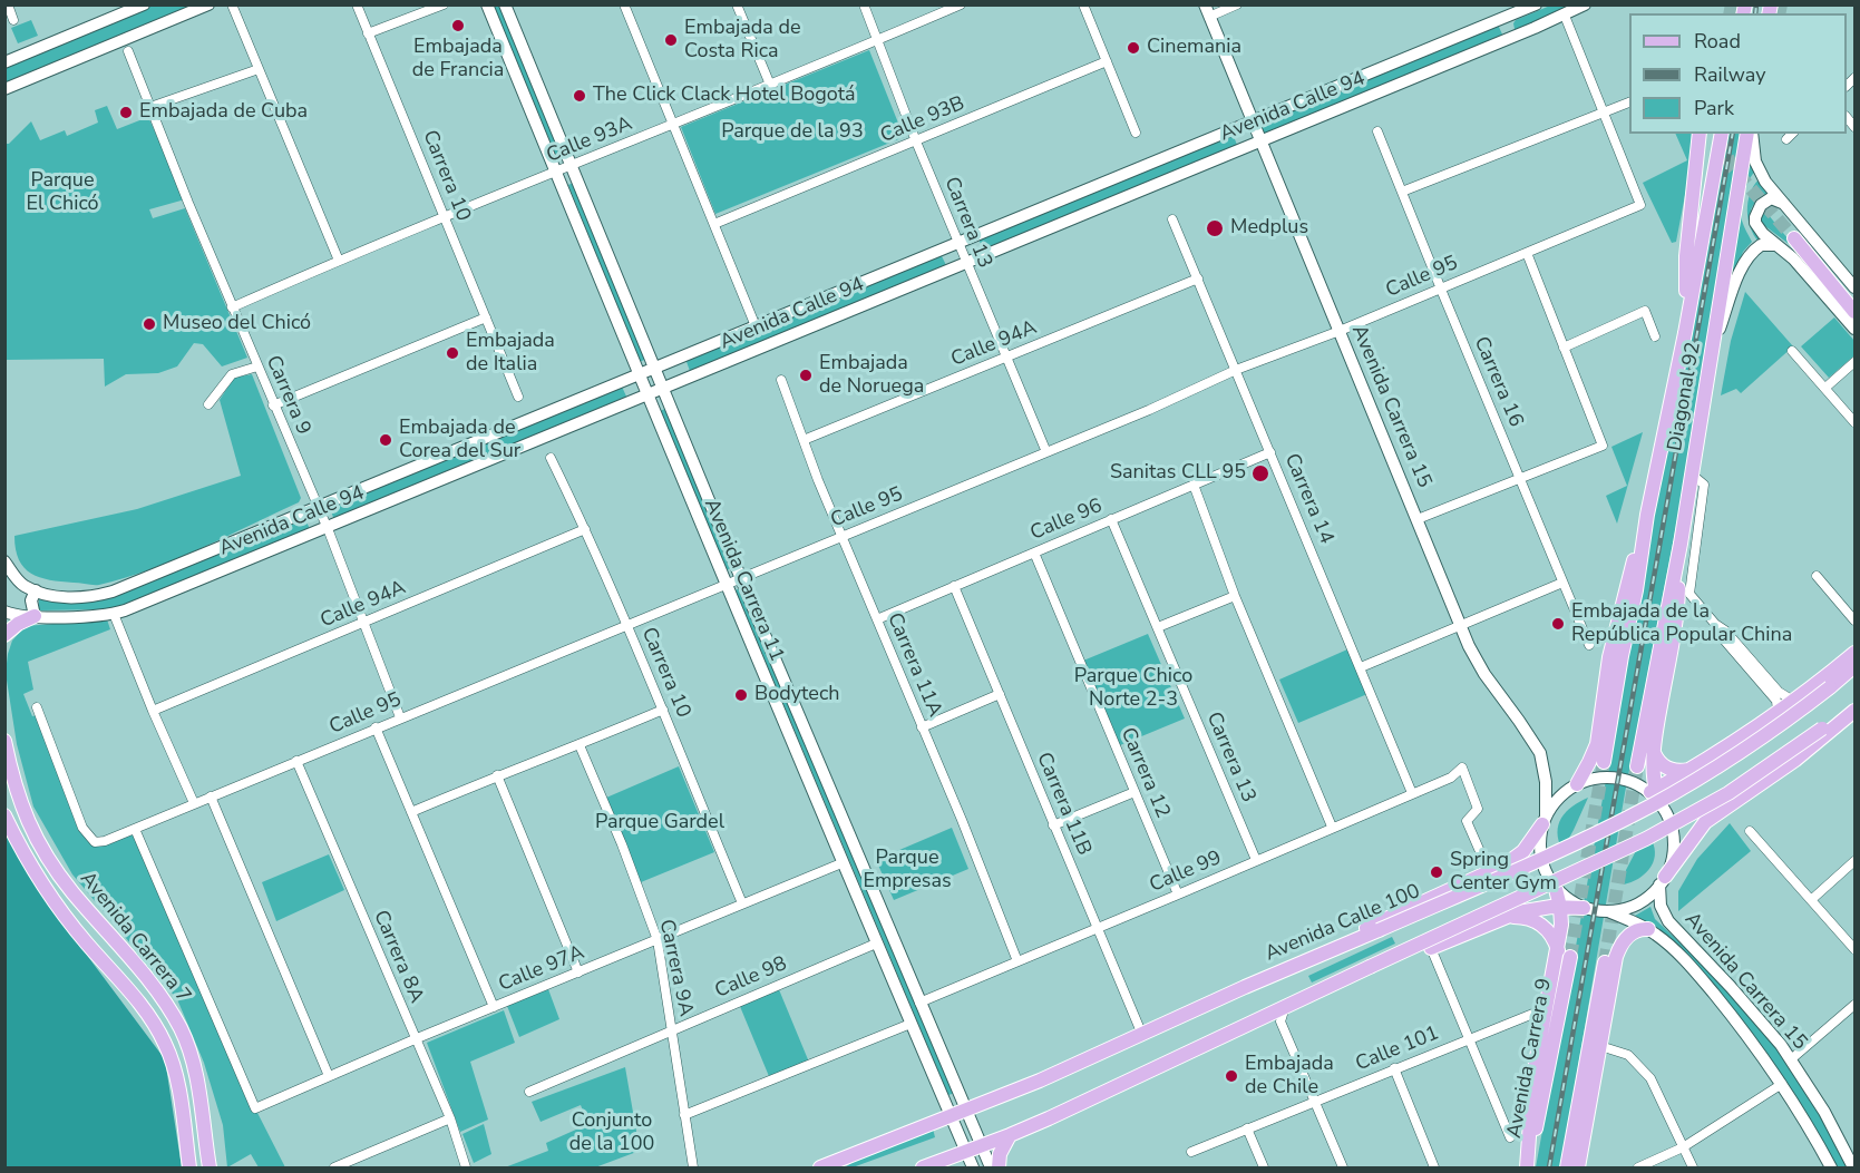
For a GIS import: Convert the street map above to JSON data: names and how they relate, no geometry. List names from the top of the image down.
{
  "streets": {
    "main road": [
      "Avenida Calle 94",
      "Diagonal 92",
      "Avenida Carrera 15",
      "Avenida Carrera 11",
      "Avenida Calle 100",
      "Avenida Carrera 7"
    ],
    "street": [
      "Calle 93B",
      "Calle 93A",
      "Carrera 10",
      "Carrera 13",
      "Calle 95",
      "Calle 94A",
      "Carrera 16",
      "Carrera 9",
      "Carrera 14",
      "Calle 96",
      "Carrera 11A",
      "Carrera 12",
      "Carrera 11B",
      "Calle 99",
      "Carrera 8A",
      "Carrera 9A",
      "Calle 97A",
      "Calle 98",
      "Calle 101"
    ]
  },
  "crossings": [
    ["Avenida Calle 94", "Carrera 13"],
    ["Avenida Calle 94", "Carrera 9"],
    ["Avenida Calle 94", "Avenida Carrera 15"],
    ["Avenida Calle 94", "Avenida Carrera 11"],
    ["Calle 93B", "Carrera 13"],
    ["Calle 93A", "Carrera 10"],
    ["Calle 93A", "Carrera 13"],
    ["Calle 93A", "Carrera 9"],
    ["Calle 93A", "Avenida Carrera 11"],
    ["Carrera 10", "Calle 95"],
    ["Carrera 10", "Calle 94A"],
    ["Carrera 10", "Calle 97A"],
    ["Carrera 13", "Calle 95"],
    ["Carrera 13", "Calle 94A"],
    ["Carrera 13", "Calle 96"],
    ["Carrera 13", "Calle 99"],
    ["Calle 95", "Carrera 16"],
    ["Calle 95", "Carrera 9"],
    ["Calle 95", "Avenida Carrera 15"],
    ["Calle 95", "Carrera 14"],
    ["Calle 95", "Avenida Carrera 11"],
    ["Calle 95", "Carrera 11A"],
    ["Calle 95", "Carrera 8A"],
    ["Calle 95", "Calle 97A"],
    ["Calle 94A", "Carrera 9"],
    ["Calle 94A", "Carrera 14"],
    ["Calle 94A", "Carrera 11A"],
    ["Carrera 14", "Calle 96"],
    ["Carrera 14", "Calle 99"],
    ["Calle 96", "Carrera 11A"],
    ["Calle 96", "Carrera 12"],
    ["Calle 96", "Carrera 11B"],
    ["Avenida Carrera 11", "Calle 99"],
    ["Avenida Carrera 11", "Avenida Calle 100"],
    ["Avenida Carrera 11", "Calle 97A"],
    ["Avenida Carrera 11", "Calle 98"],
    ["Carrera 11A", "Calle 99"],
    ["Carrera 12", "Calle 99"],
    ["Carrera 11B", "Calle 99"],
    ["Carrera 11B", "Avenida Calle 100"],
    ["Carrera 8A", "Calle 97A"],
    ["Carrera 9A", "Calle 97A"],
    ["Carrera 9A", "Calle 98"]
  ],
  "parks": [
    "Parque de la 93",
    "Parque El Chicó",
    "Parque Chico Norte 2-3",
    "Parque Gardel",
    "Parque Empresas",
    "Conjunto de la 100"
  ],
  "places": [
    "Embajada de Francia",
    "Embajada de Costa Rica",
    "Cinemania",
    "The Click Clack Hotel Bogotá",
    "Embajada de Cuba",
    "Medplus",
    "Museo del Chicó",
    "Embajada de Italia",
    "Embajada de Noruega",
    "Embajada de Corea del Sur",
    "Sanitas CLL 95",
    "Embajada de la República Popular China",
    "Bodytech",
    "Spring Center Gym",
    "Embajada de Chile"
  ],
  "legend": ["Road", "Railway", "Park"]
}
